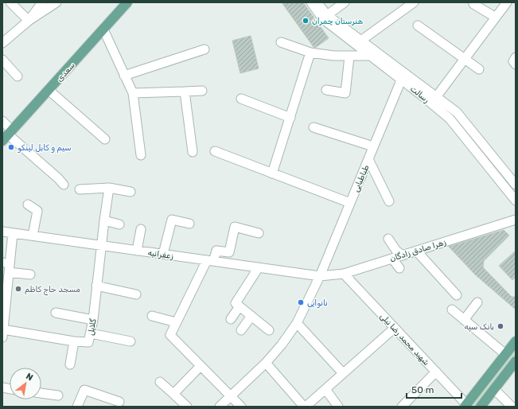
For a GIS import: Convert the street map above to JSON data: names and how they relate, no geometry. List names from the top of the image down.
{
  "streets": {
    "main road": ["سعدی"],
    "street": [
      "رسالت",
      "طباطبایی",
      "زهرا صادق زادگان",
      "زعفرانیه",
      "گلایل",
      "شهید محمد رضا نیلی"
    ]
  },
  "crossings": [
    ["رسالت", "طباطبایی"],
    ["طباطبایی", "زهرا صادق زادگان"],
    ["طباطبایی", "زعفرانیه"],
    ["زهرا صادق زادگان", "زعفرانیه"],
    ["زهرا صادق زادگان", "شهید محمد رضا نیلی"],
    ["زعفرانیه", "گلایل"]
  ],
  "places": [
    "هنرستان چمران",
    "سیم و کابل لینکو",
    "مسجد حاج کاظم",
    "نانوایی",
    "بانک سپه"
  ],
  "scale_bar": "50 m",
  "north": "top right"
}
